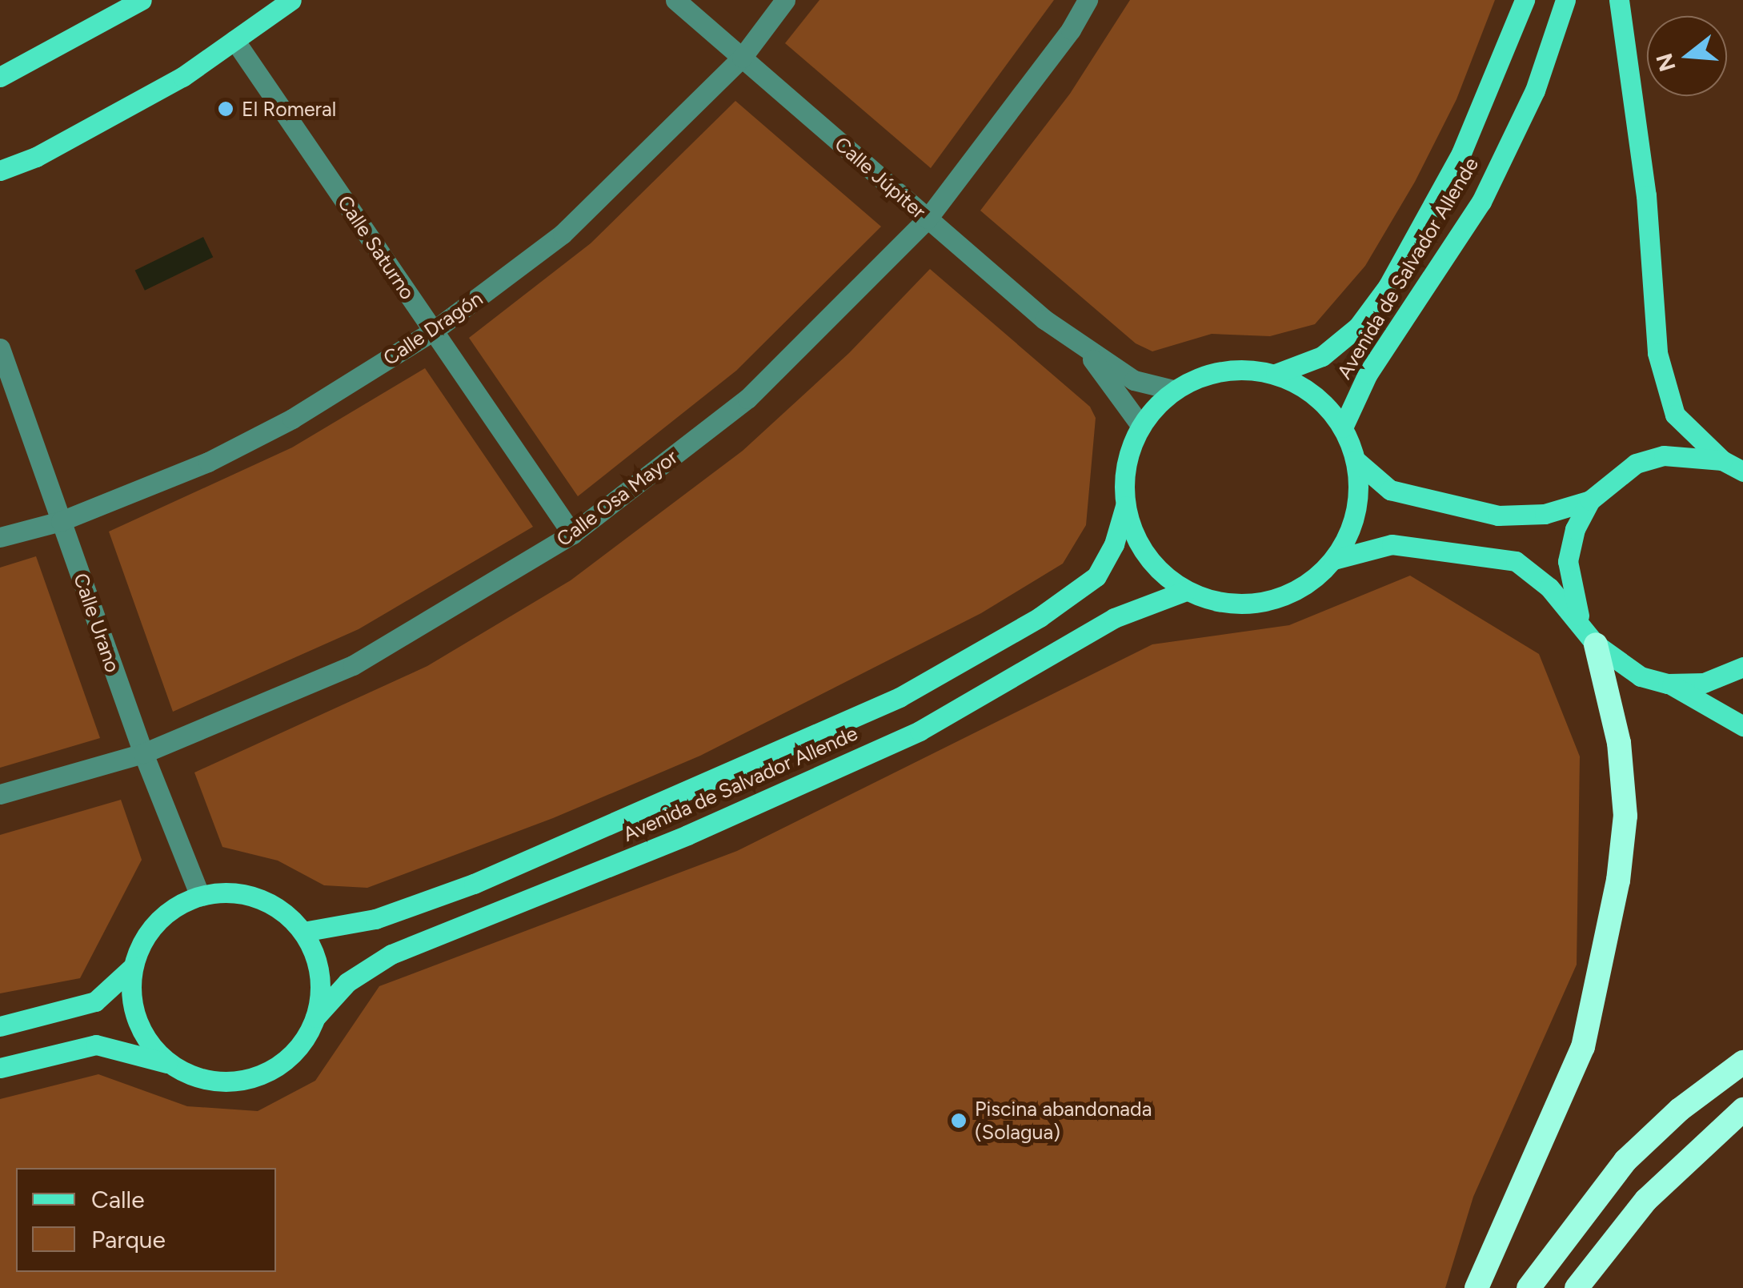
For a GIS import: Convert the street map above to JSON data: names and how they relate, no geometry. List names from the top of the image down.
{
  "streets": {
    "main road": ["Avenida de Salvador Allende"],
    "street": [
      "Calle Júpiter",
      "Calle Saturno",
      "Calle Dragón",
      "Calle Osa Mayor",
      "Calle Urano"
    ]
  },
  "crossings": [
    ["Calle Júpiter", "Avenida de Salvador Allende"],
    ["Calle Júpiter", "Calle Dragón"],
    ["Calle Júpiter", "Calle Osa Mayor"],
    ["Calle Saturno", "Calle Dragón"],
    ["Calle Saturno", "Calle Osa Mayor"],
    ["Avenida de Salvador Allende", "Calle Urano"],
    ["Calle Dragón", "Calle Urano"],
    ["Calle Osa Mayor", "Calle Urano"]
  ],
  "places": ["El Romeral", "Piscina abandonada (Solagua)"],
  "legend": ["Calle", "Parque"],
  "north": "left"
}
